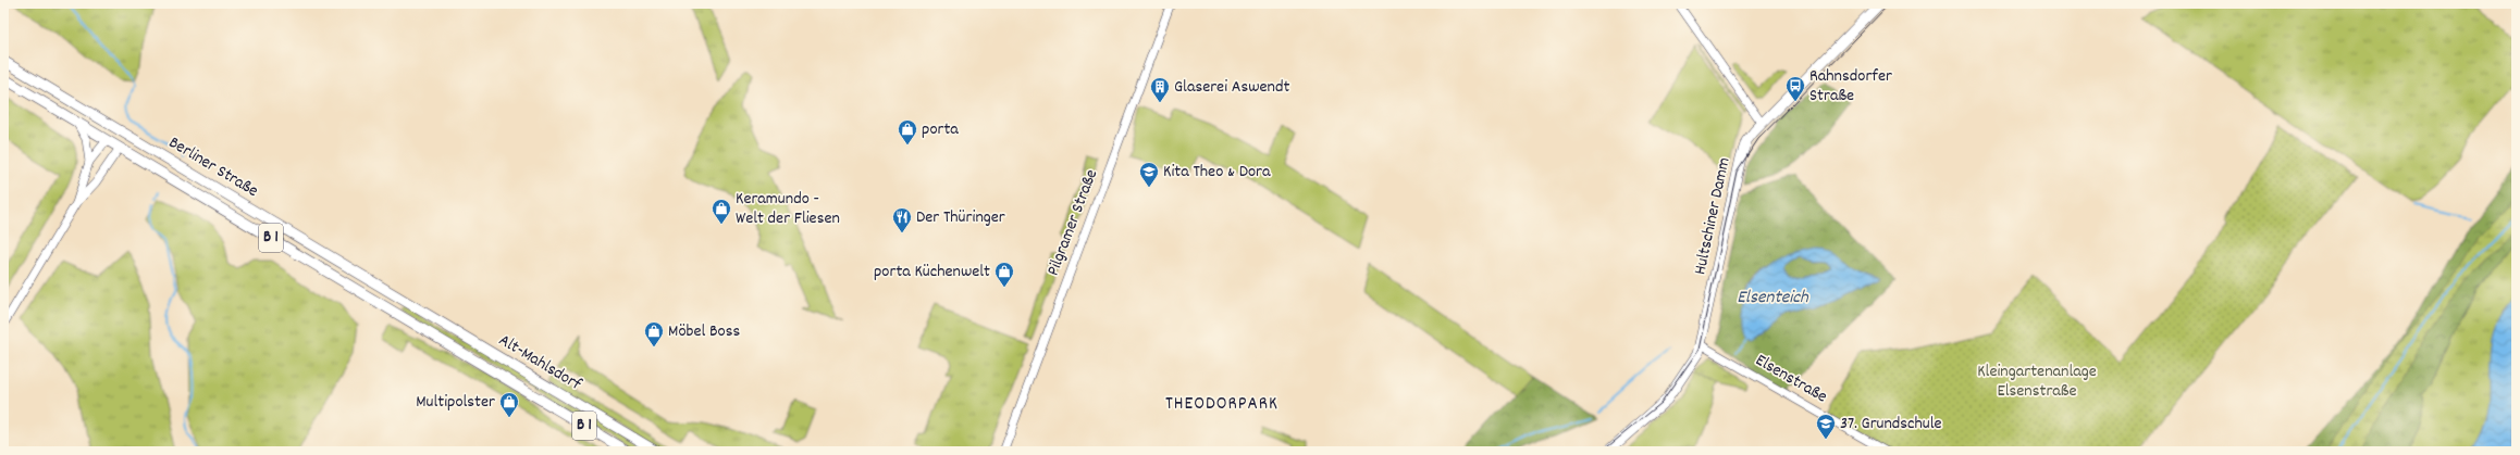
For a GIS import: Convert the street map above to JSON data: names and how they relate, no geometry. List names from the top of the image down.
{
  "streets": {
    "main road": [
      "Berliner Straße",
      "Hultschiner Damm",
      "B 1",
      "Alt-Mahlsdorf"
    ],
    "street": ["Pilgramer Straße", "Elsenstraße"]
  },
  "crossings": [
    ["Berliner Straße", "Alt-Mahlsdorf"],
    ["Hultschiner Damm", "Elsenstraße"]
  ],
  "districts": ["THEODORPARK"],
  "water": ["Elsenteich"],
  "parks": ["Kleingartenanlage Elsenstraße"],
  "places": {
    "bus stop": ["Rahnsdorfer Straße"],
    "building": ["Glaserei Aswendt"],
    "shop": [
      "porta",
      "Keramundo - Welt der Fliesen",
      "porta Küchenwelt",
      "Möbel Boss",
      "Multipolster"
    ],
    "school or university": ["Kita Theo & Dora", "37. Grundschule"],
    "restaurant": ["Der Thüringer"]
  }
}
